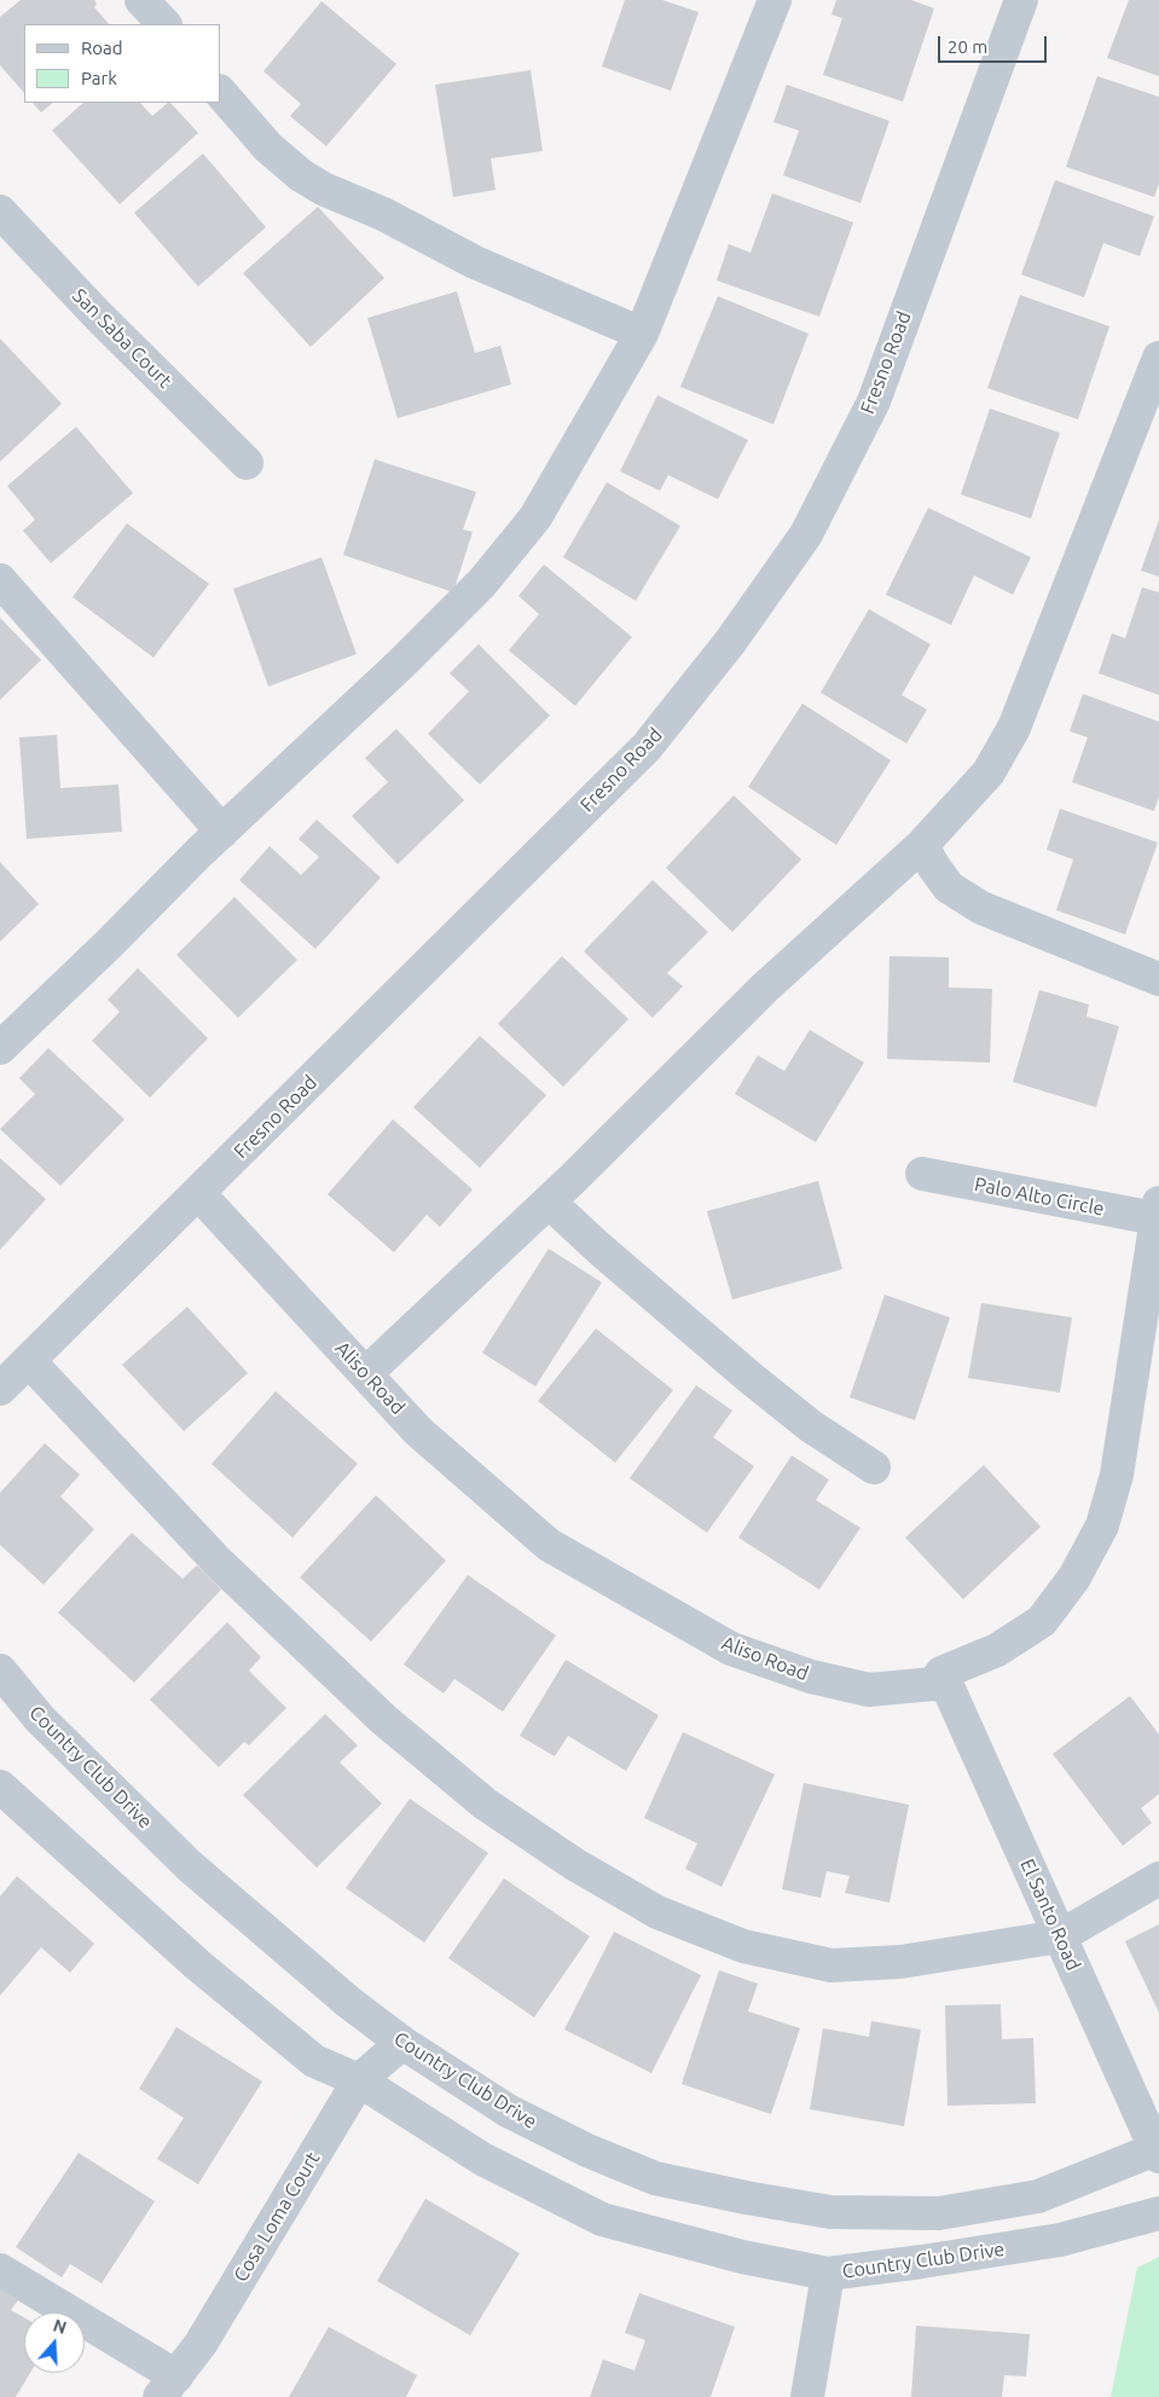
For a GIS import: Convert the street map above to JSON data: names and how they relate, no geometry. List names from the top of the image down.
{
  "streets": {
    "street": [
      "San Saba Court",
      "Fresno Road",
      "Palo Alto Circle",
      "Aliso Road",
      "Country Club Drive",
      "El Santo Road",
      "Cosa Loma Court"
    ]
  },
  "crossings": [
    ["Fresno Road", "Aliso Road"],
    ["Palo Alto Circle", "Aliso Road"],
    ["Aliso Road", "El Santo Road"],
    ["Country Club Drive", "El Santo Road"],
    ["Country Club Drive", "Cosa Loma Court"]
  ],
  "legend": ["Road", "Park"],
  "scale_bar": "20 m",
  "north": "top"
}
